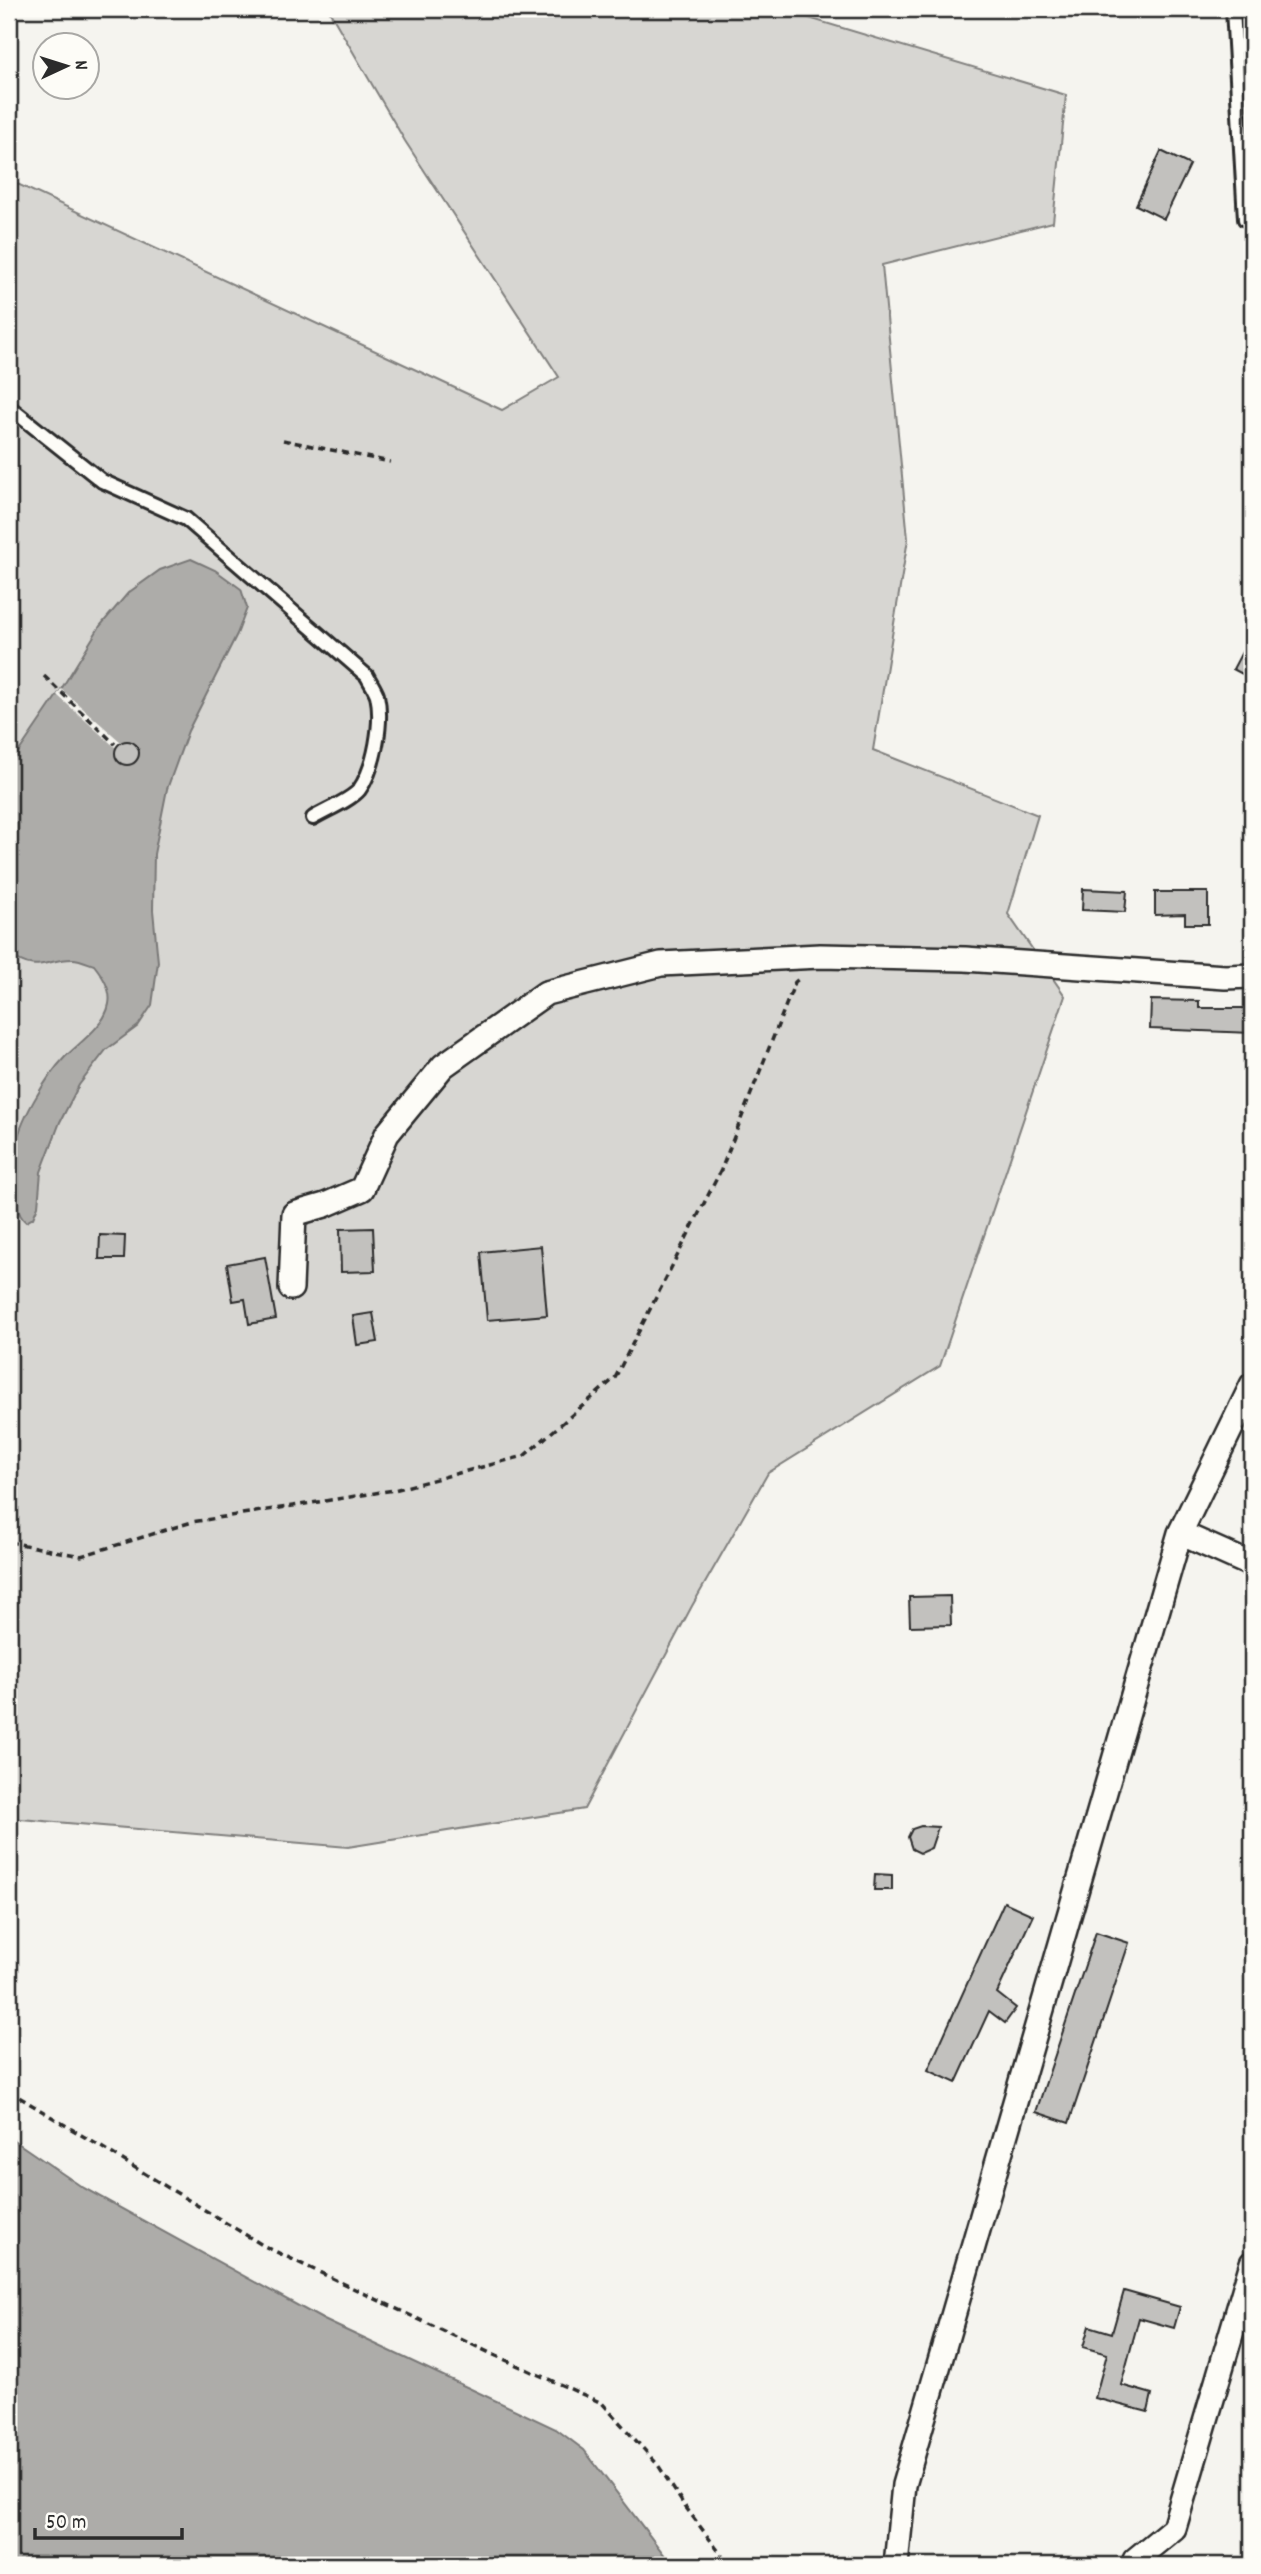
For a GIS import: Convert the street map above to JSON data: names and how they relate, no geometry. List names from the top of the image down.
{
  "scale_bar": "50 m",
  "north": "right"
}
